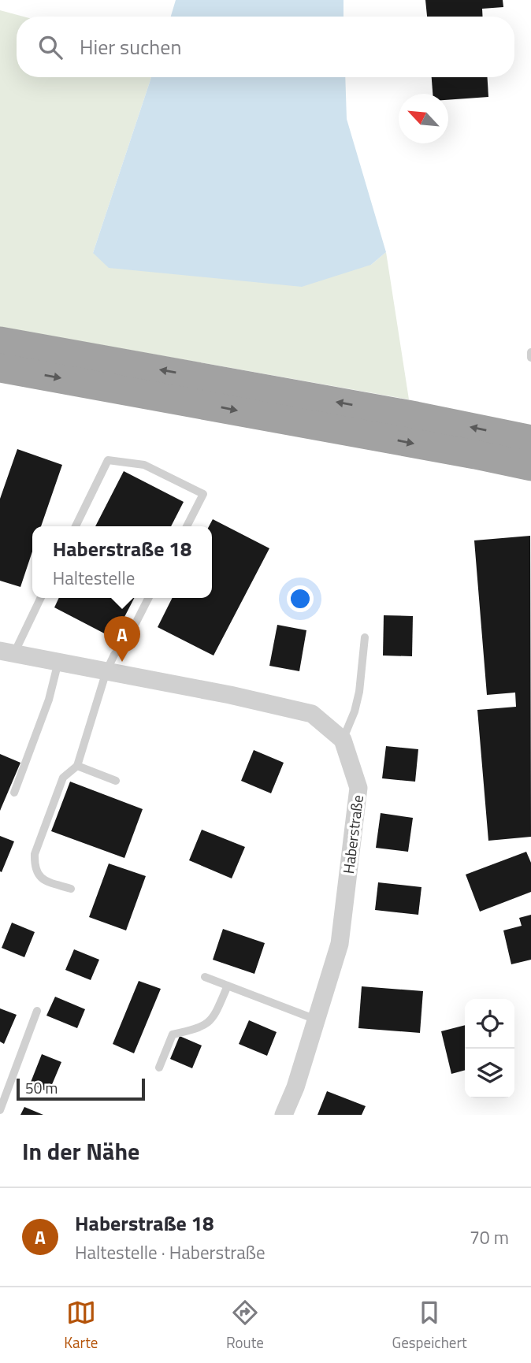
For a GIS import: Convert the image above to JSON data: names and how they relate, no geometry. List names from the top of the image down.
{
  "streets": {
    "street": ["Haberstraße"]
  },
  "scale_bar": "50 m",
  "north": "top left",
  "page": {
    "search": "Hier suchen",
    "popup": ["Haberstraße 18", "Haltestelle"],
    "pins": "A",
    "scale": "50 m",
    "heading": "In der Nähe",
    "list": [
      {
        "mark": "A",
        "name": "Haberstraße 18",
        "note": "Haltestelle · Haberstraße",
        "value": "70 m"
      }
    ],
    "nav": ["Karte", "Route", "Gespeichert"]
  }
}
